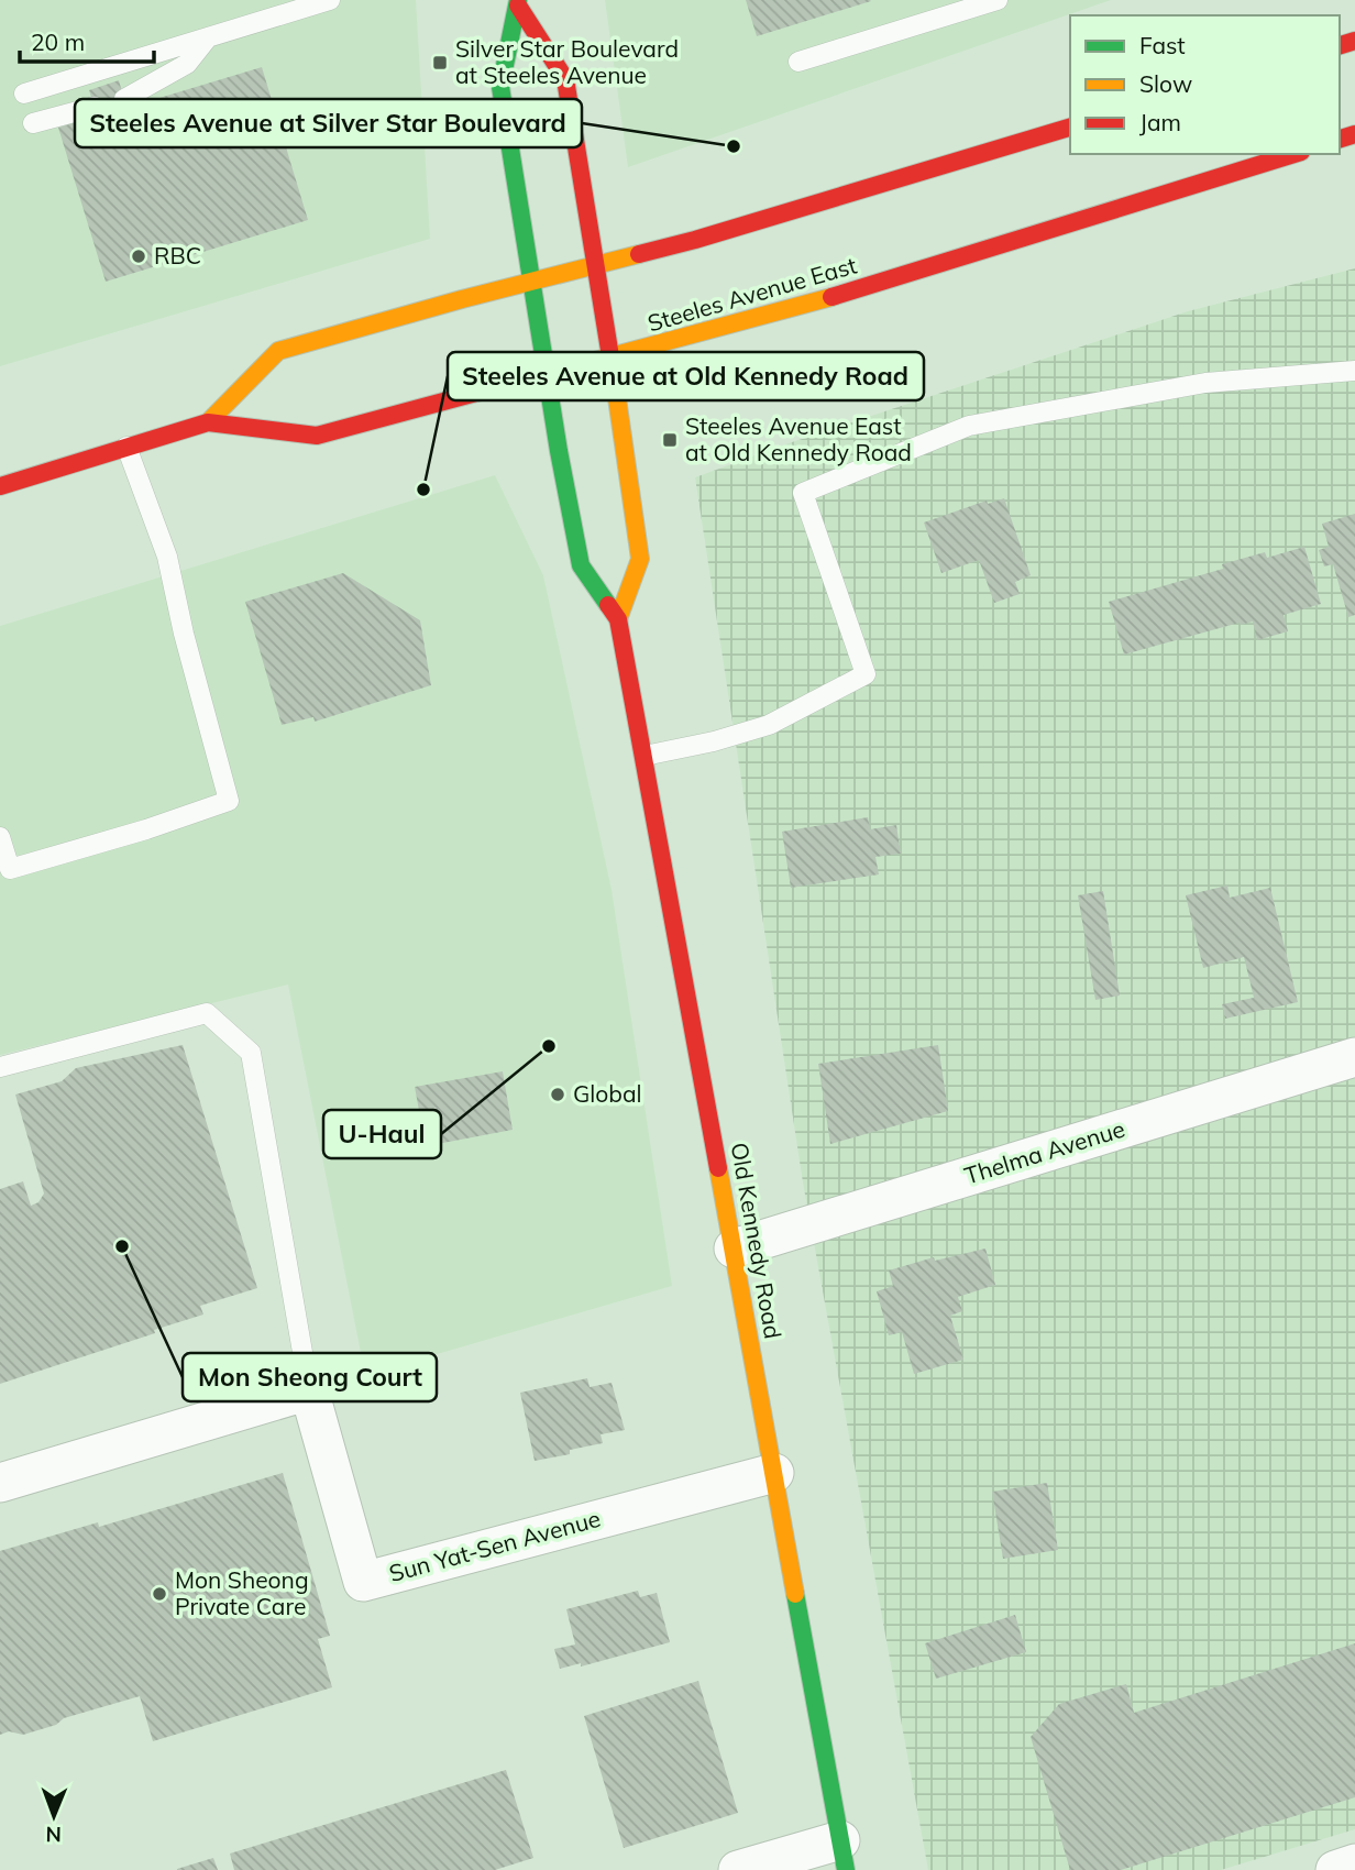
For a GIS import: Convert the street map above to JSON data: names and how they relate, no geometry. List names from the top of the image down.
{
  "streets": {
    "street": [
      "Steeles Avenue East",
      "Thelma Avenue",
      "Old Kennedy Road",
      "Sun Yat-Sen Avenue"
    ]
  },
  "crossings": [
    ["Steeles Avenue East", "Old Kennedy Road"],
    ["Thelma Avenue", "Old Kennedy Road"],
    ["Old Kennedy Road", "Sun Yat-Sen Avenue"]
  ],
  "places": {
    "transit": ["Silver Star Boulevard at Steeles Avenue", "Steeles Avenue East at Old Kennedy Road"],
    "other": [
      "Steeles Avenue at Silver Star Boulevard",
      "RBC",
      "Steeles Avenue at Old Kennedy Road",
      "U-Haul",
      "Global",
      "Mon Sheong Court",
      "Mon Sheong Private Care"
    ]
  },
  "legend": ["Fast", "Slow", "Jam"],
  "scale_bar": "20 m",
  "north": "bottom"
}
